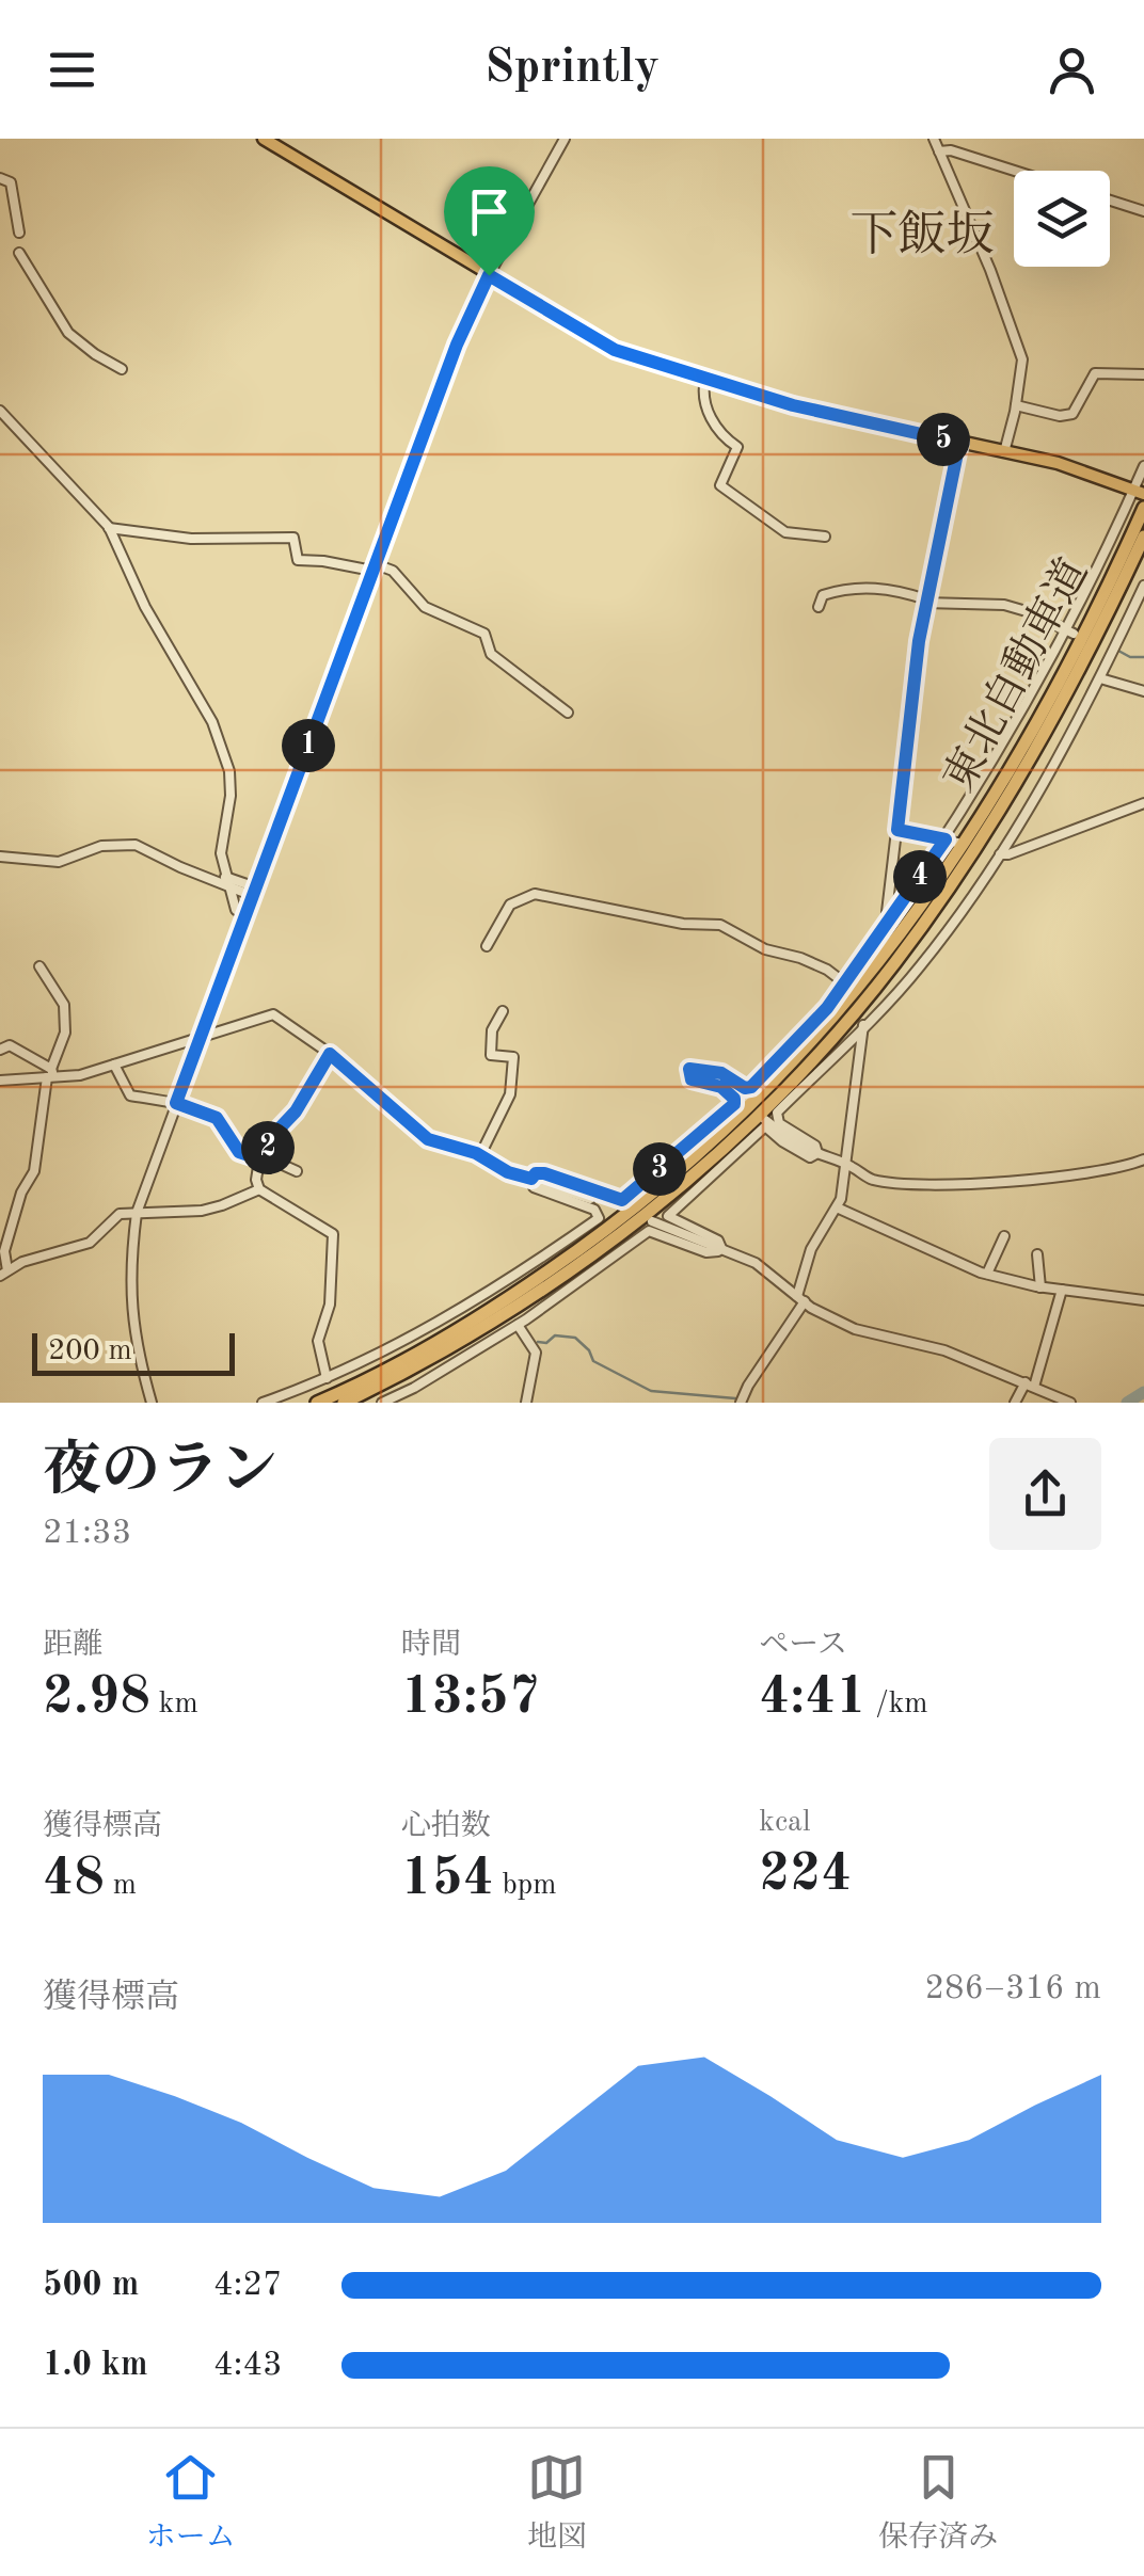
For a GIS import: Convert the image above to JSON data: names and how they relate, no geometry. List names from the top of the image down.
{
  "streets": {
    "highway": ["東北自動車道"]
  },
  "districts": ["下飯坂"],
  "scale_bar": "200 m",
  "page": {
    "header": "Sprintly",
    "pins": [
      "5",
      "1",
      "4",
      "2",
      "3"
    ],
    "scale": "200 m",
    "heading": ["夜のラン", "21:33"],
    "stats": [
      ["距離", "2.98 km"],
      ["時間", "13:57"],
      ["ペース", "4:41 /km"],
      ["獲得標高", "48 m"],
      ["心拍数", "154 bpm"],
      ["kcal", "224"]
    ],
    "chart": ["獲得標高", "286–316 m"],
    "list": [
      {
        "name": "500 m",
        "note": "4:27"
      },
      {
        "name": "1.0 km",
        "note": "4:43"
      }
    ],
    "tabs": ["ホーム", "地図", "保存済み"]
  }
}
